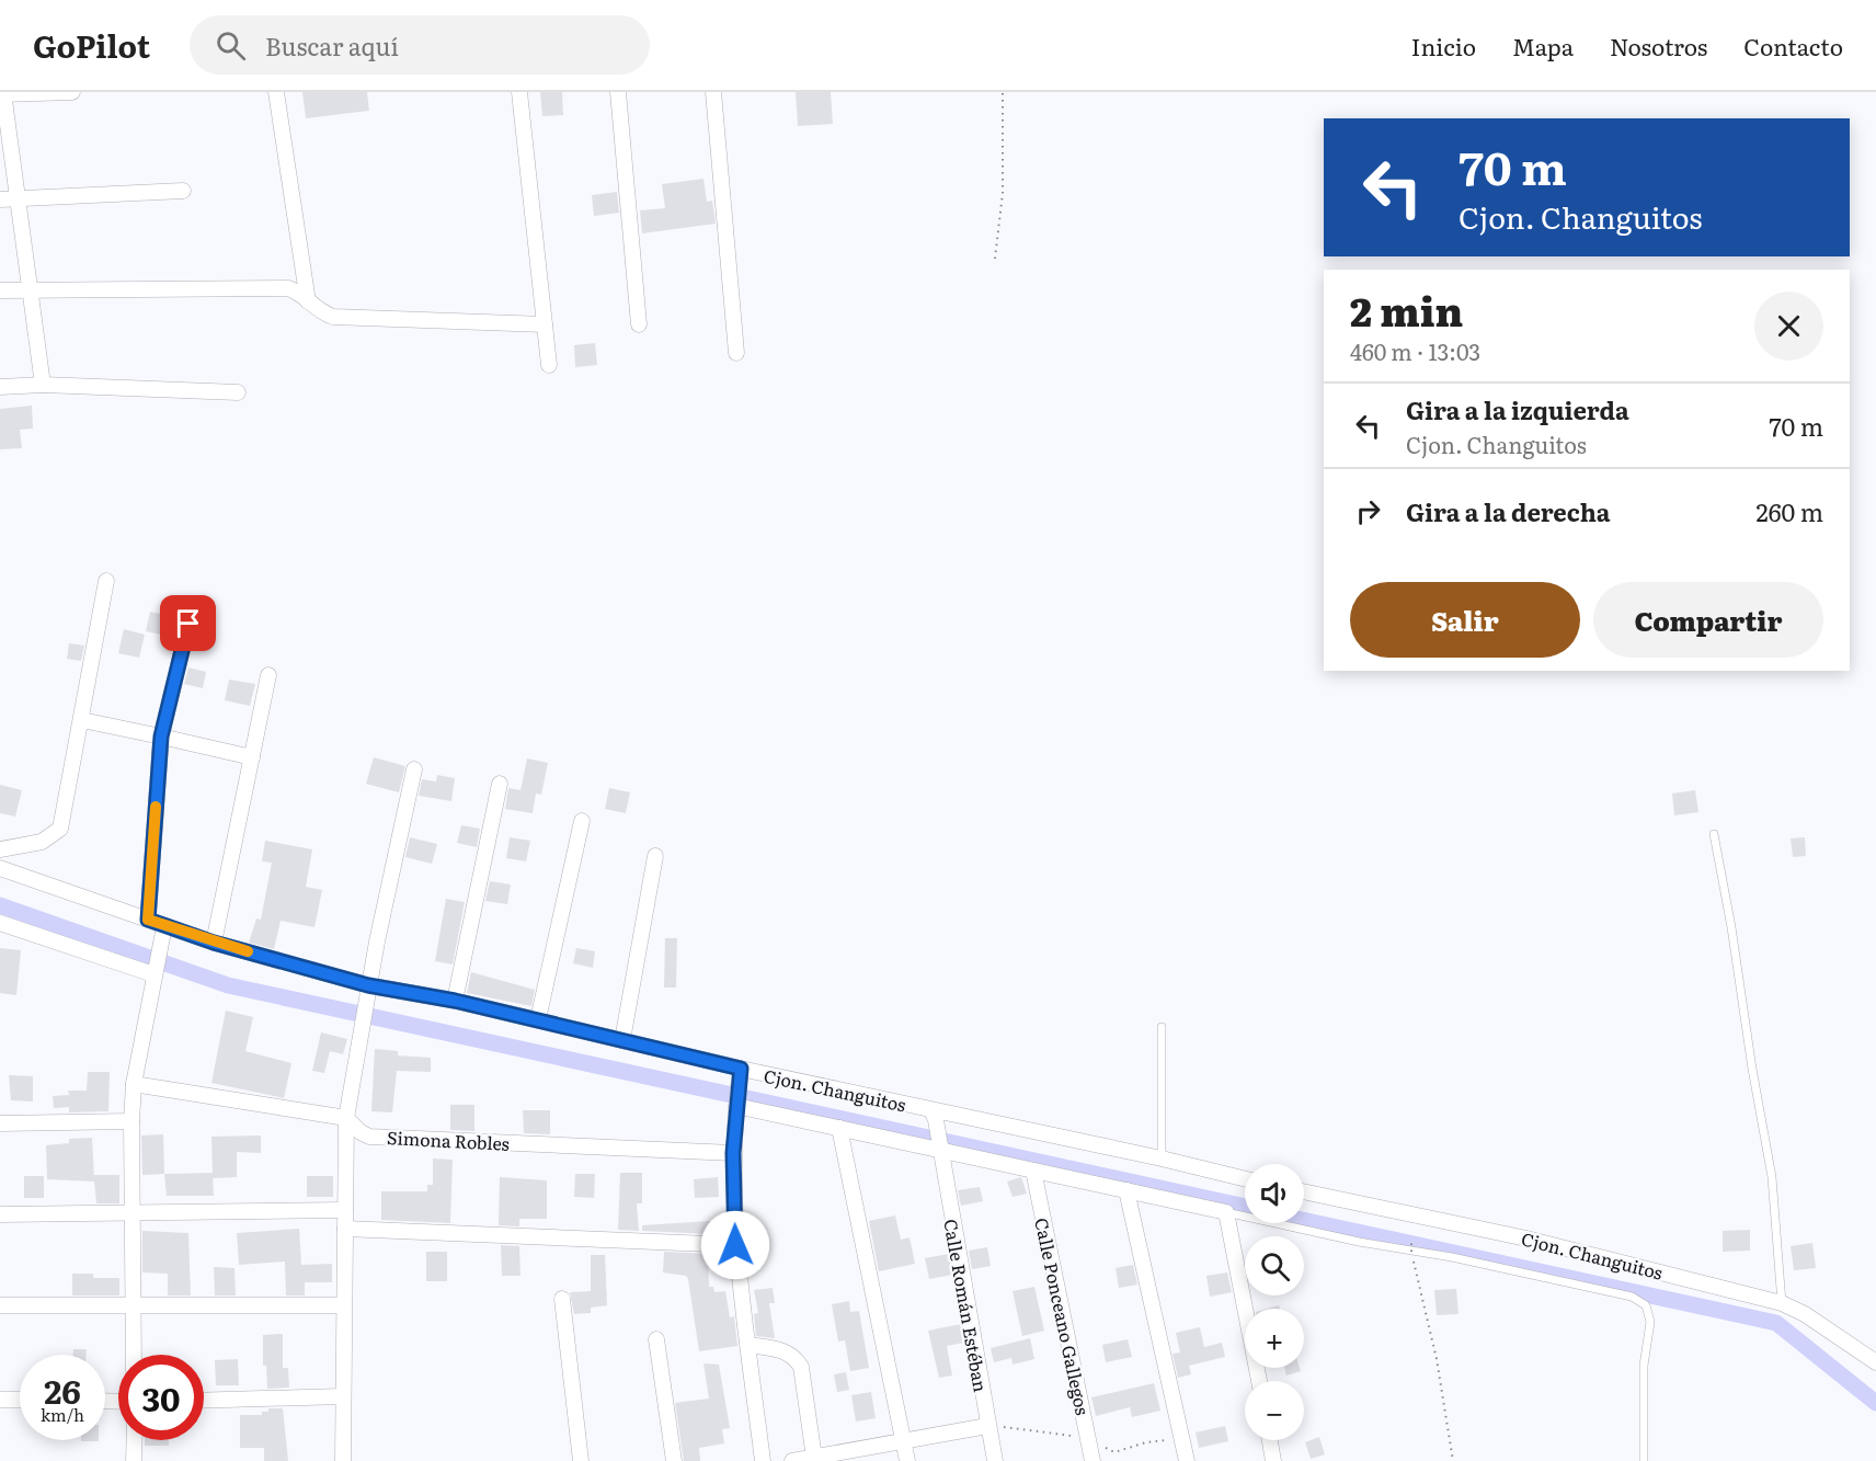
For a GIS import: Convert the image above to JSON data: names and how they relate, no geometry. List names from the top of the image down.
{
  "streets": {
    "street": [
      "Cjon. Changuitos",
      "Simona Robles",
      "Calle Román Estéban",
      "Calle Ponceano Gallegos"
    ]
  },
  "crossings": [
    ["Cjon. Changuitos", "Calle Román Estéban"]
  ],
  "page": {
    "header": "GoPilot",
    "search": "Buscar aquí",
    "nav": [
      "Inicio",
      "Mapa",
      "Nosotros",
      "Contacto"
    ],
    "turn": ["70 m", "Cjon. Changuitos"],
    "heading": ["2 min", "460 m · 13:03"],
    "list": [
      {
        "name": "Gira a la izquierda",
        "note": "Cjon. Changuitos",
        "value": "70 m"
      },
      {
        "name": "Gira a la derecha",
        "value": "260 m"
      }
    ],
    "buttons": ["Salir", "Compartir"],
    "map_buttons": ["+", "−"],
    "speed": "26 km/h",
    "limit": "30"
  }
}
